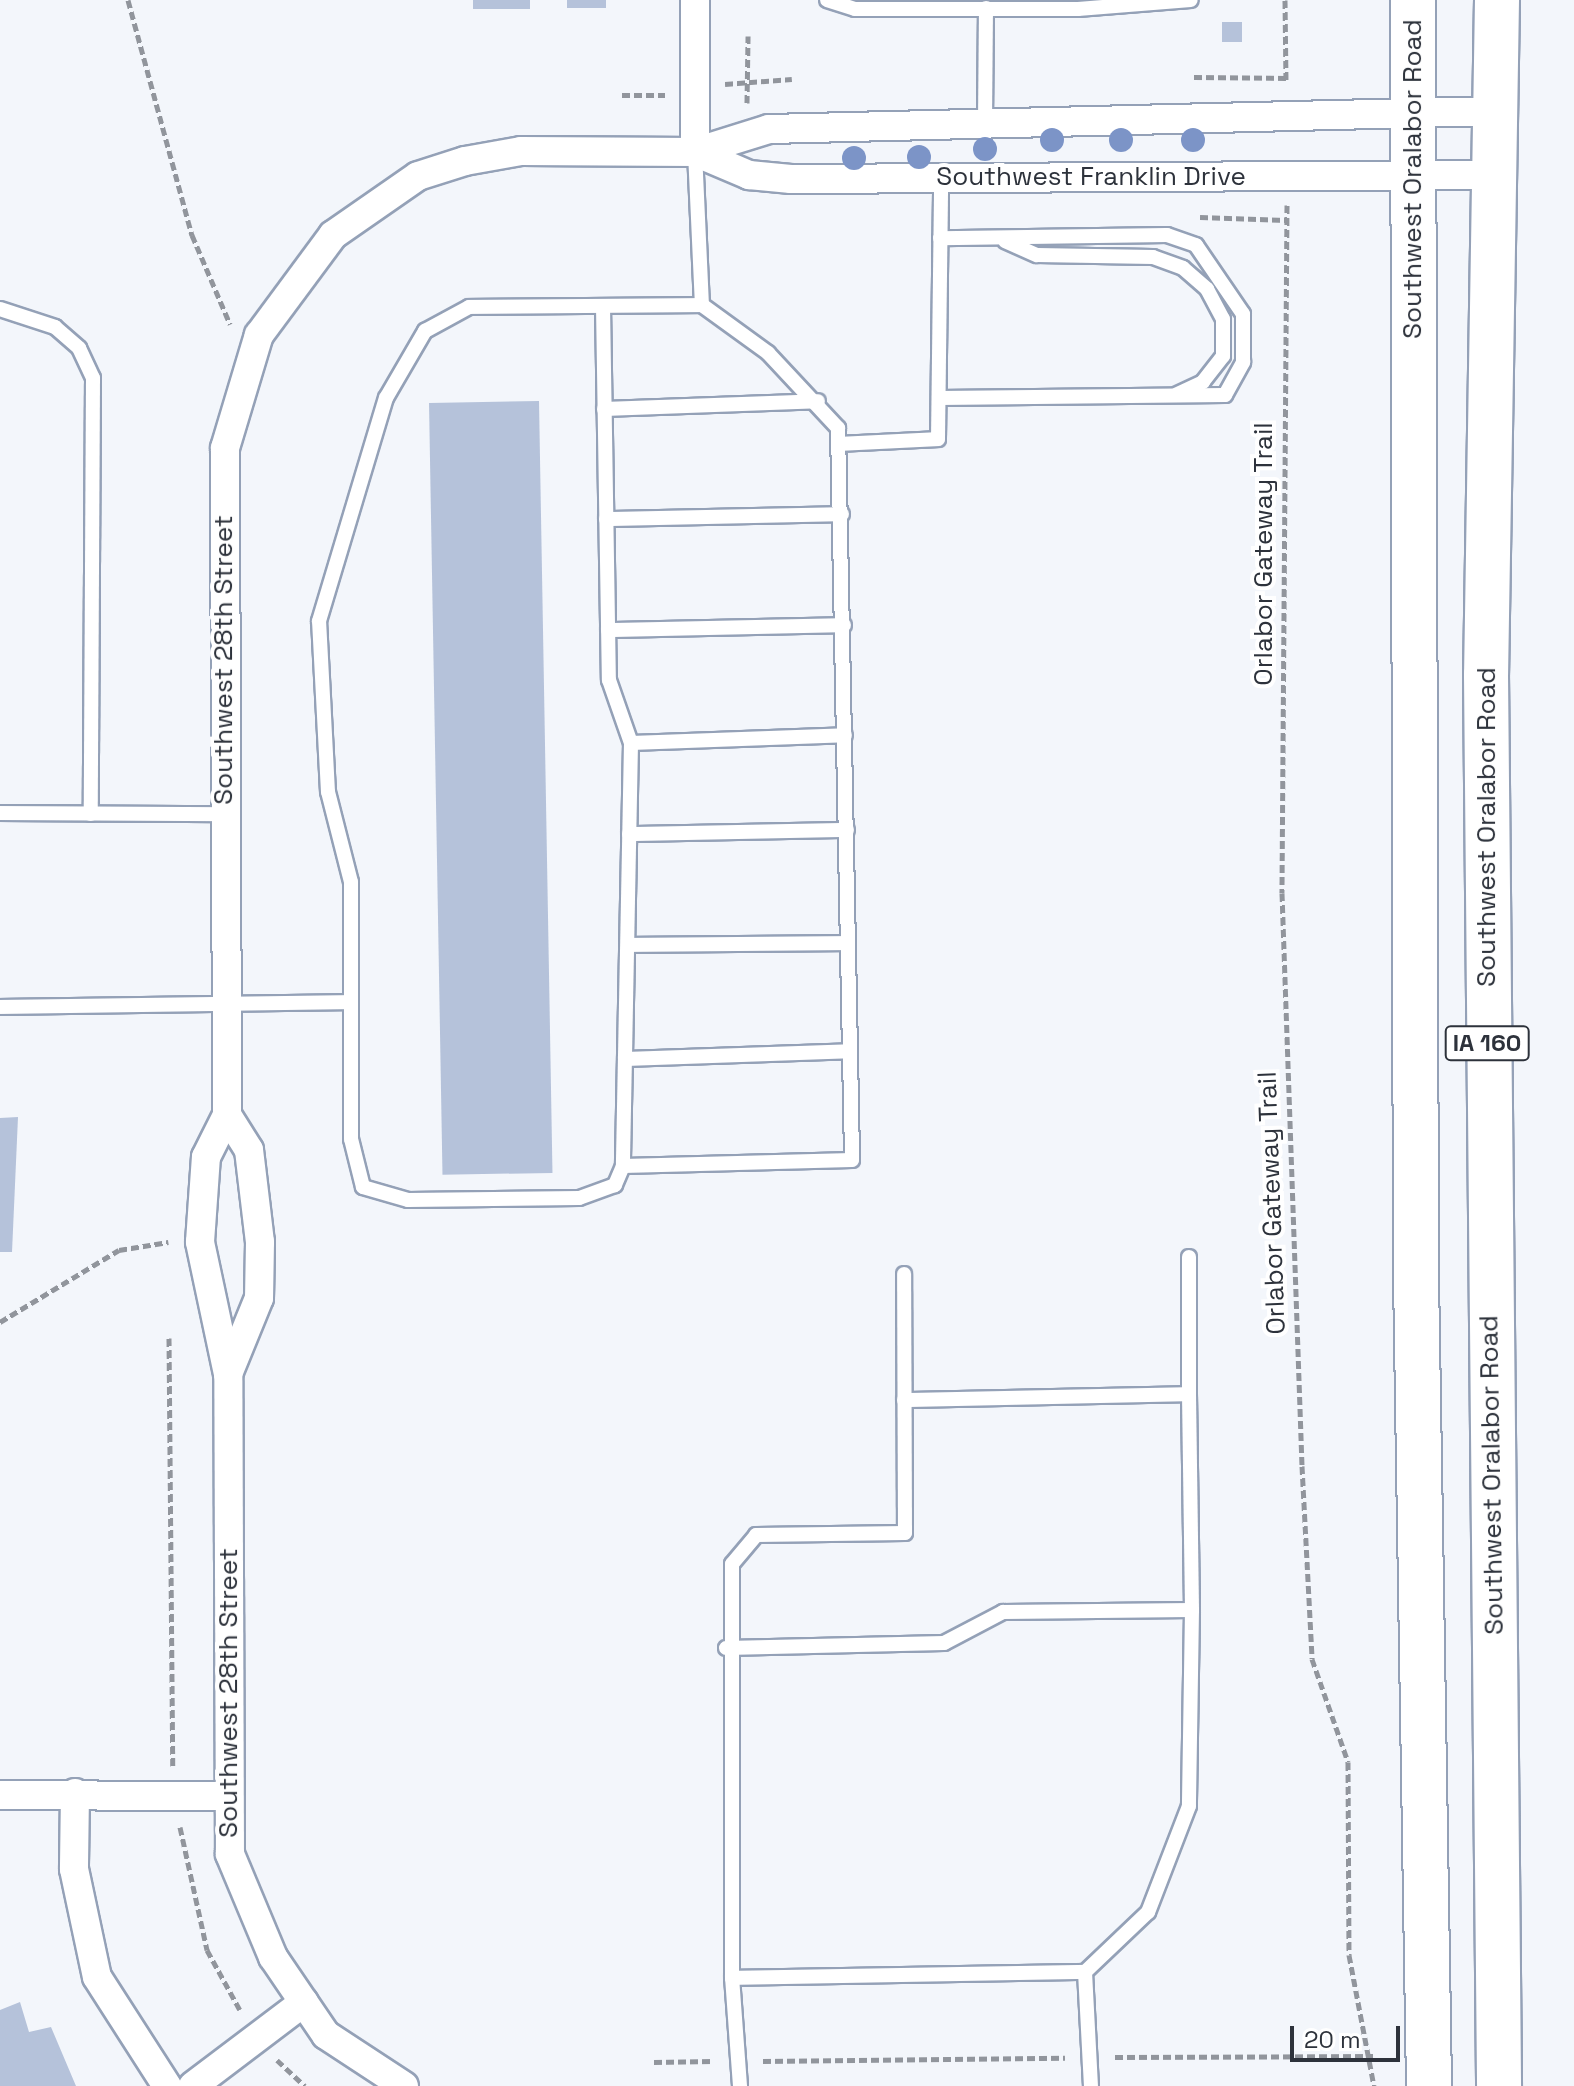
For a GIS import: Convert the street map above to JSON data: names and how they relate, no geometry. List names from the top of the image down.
{
  "streets": {
    "main road": ["Southwest Oralabor Road", "IA 160"],
    "street": ["Southwest Franklin Drive", "Southwest 28th Street"],
    "path": ["Orlabor Gateway Trail"]
  },
  "crossings": [
    ["Southwest Franklin Drive", "Southwest Oralabor Road"],
    ["Southwest Franklin Drive", "Southwest 28th Street"]
  ],
  "scale_bar": "20 m"
}
